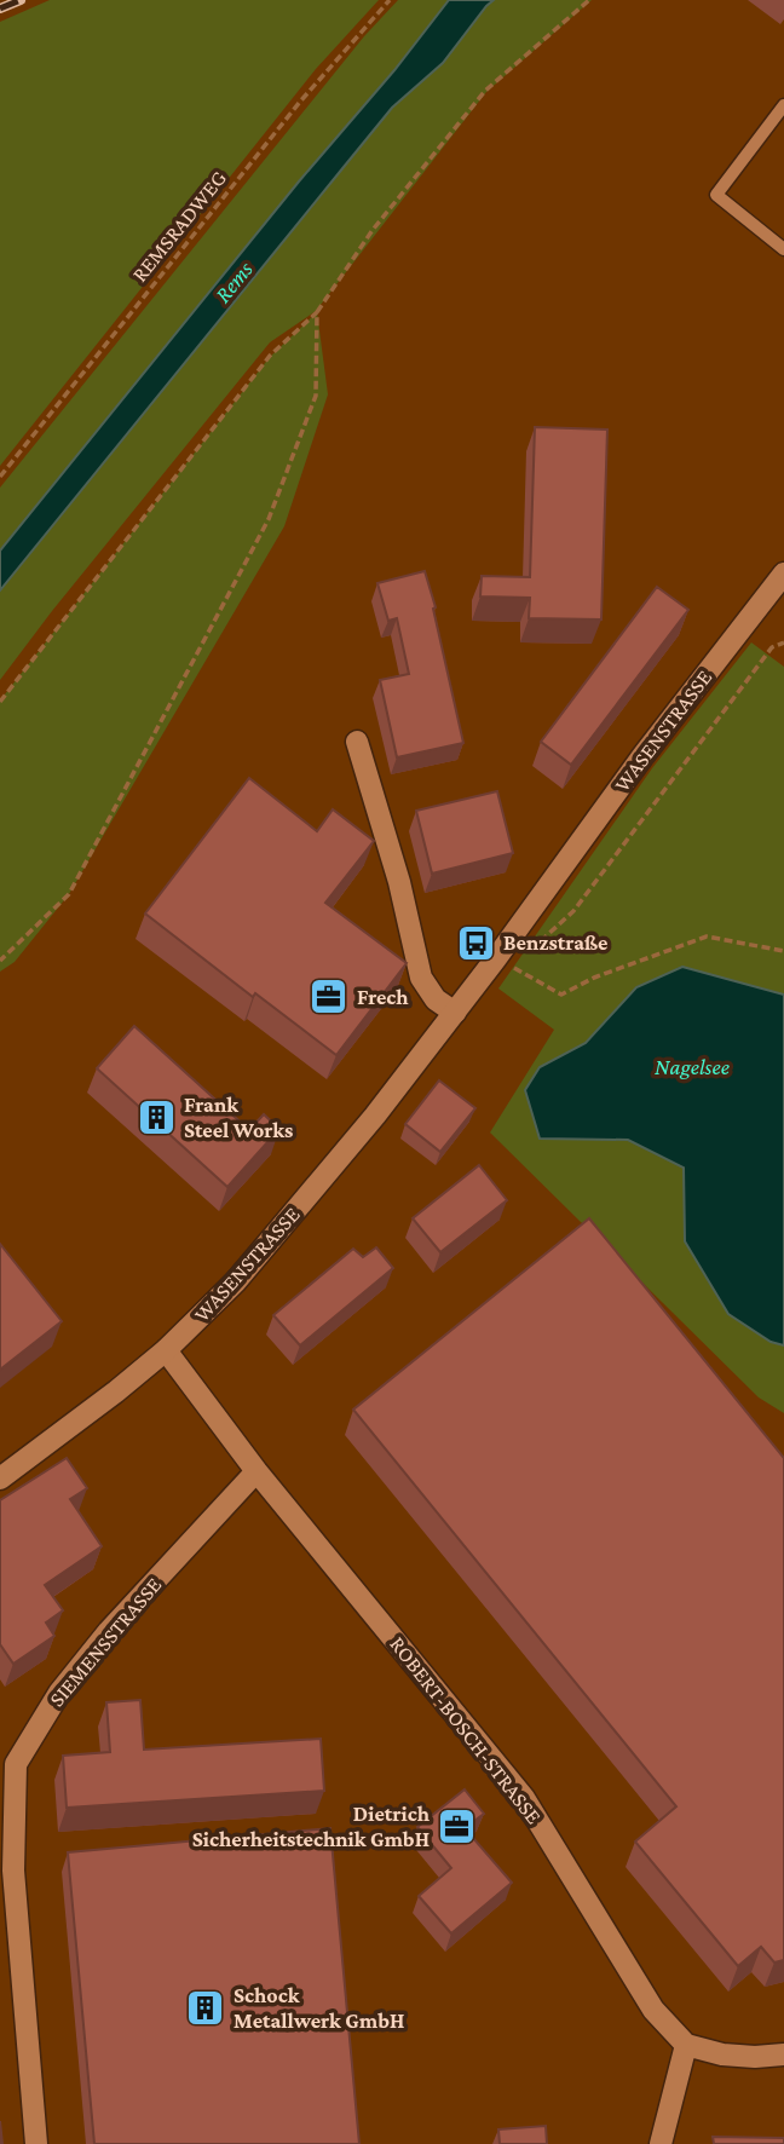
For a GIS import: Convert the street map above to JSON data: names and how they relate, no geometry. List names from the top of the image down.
{
  "streets": {
    "street": ["WASENSTRASSE", "SIEMENSSTRASSE", "ROBERT-BOSCH-STRASSE"],
    "path": ["REMSRADWEG"]
  },
  "crossings": [
    ["WASENSTRASSE", "ROBERT-BOSCH-STRASSE"],
    ["SIEMENSSTRASSE", "ROBERT-BOSCH-STRASSE"]
  ],
  "water": ["Rems", "Nagelsee"],
  "places": {
    "bus stop": ["Benzstraße"],
    "office": ["Frech", "Dietrich Sicherheitstechnik GmbH"],
    "building": ["Frank Steel Works", "Schock Metallwerk GmbH"]
  }
}
